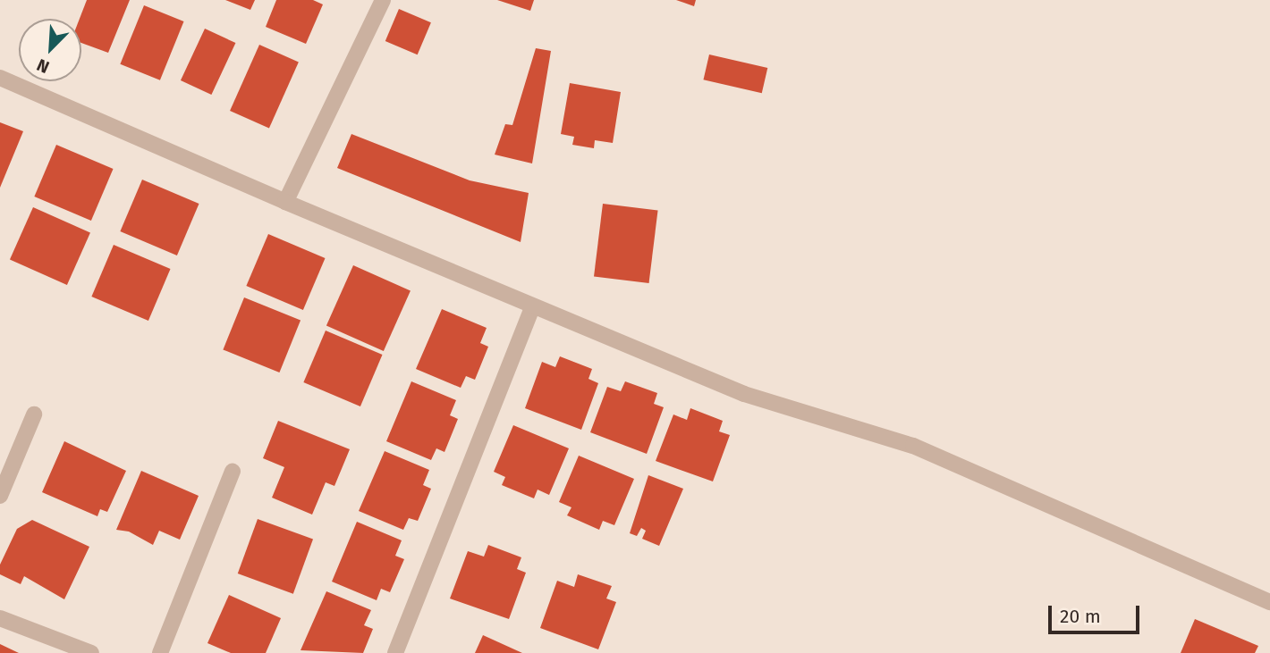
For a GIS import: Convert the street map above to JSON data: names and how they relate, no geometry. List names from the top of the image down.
{
  "scale_bar": "20 m",
  "north": "bottom left"
}
